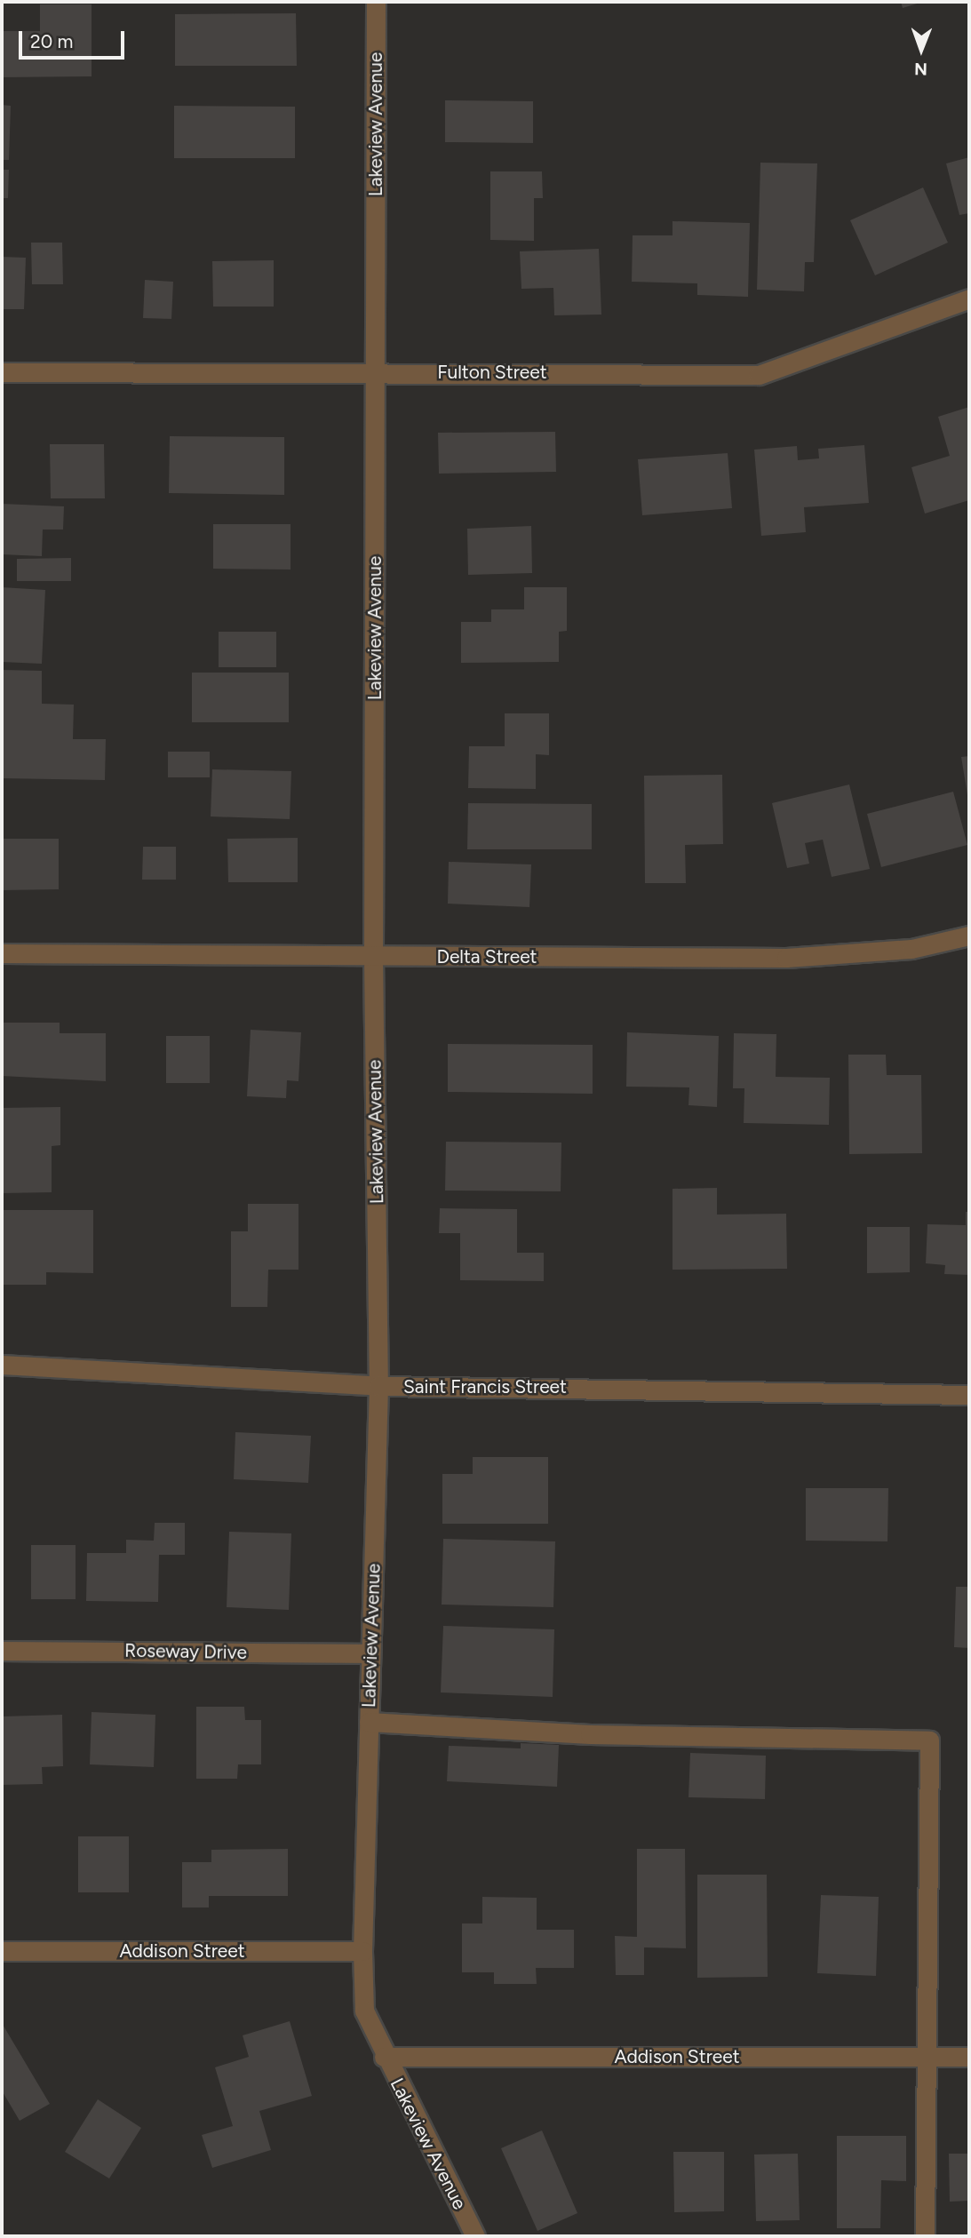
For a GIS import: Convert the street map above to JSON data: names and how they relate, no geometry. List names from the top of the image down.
{
  "streets": {
    "street": [
      "Lakeview Avenue",
      "Fulton Street",
      "Delta Street",
      "Saint Francis Street",
      "Roseway Drive",
      "Addison Street"
    ]
  },
  "crossings": [
    ["Lakeview Avenue", "Fulton Street"],
    ["Lakeview Avenue", "Delta Street"],
    ["Lakeview Avenue", "Saint Francis Street"],
    ["Lakeview Avenue", "Roseway Drive"],
    ["Lakeview Avenue", "Addison Street"]
  ],
  "scale_bar": "20 m",
  "north": "bottom"
}
